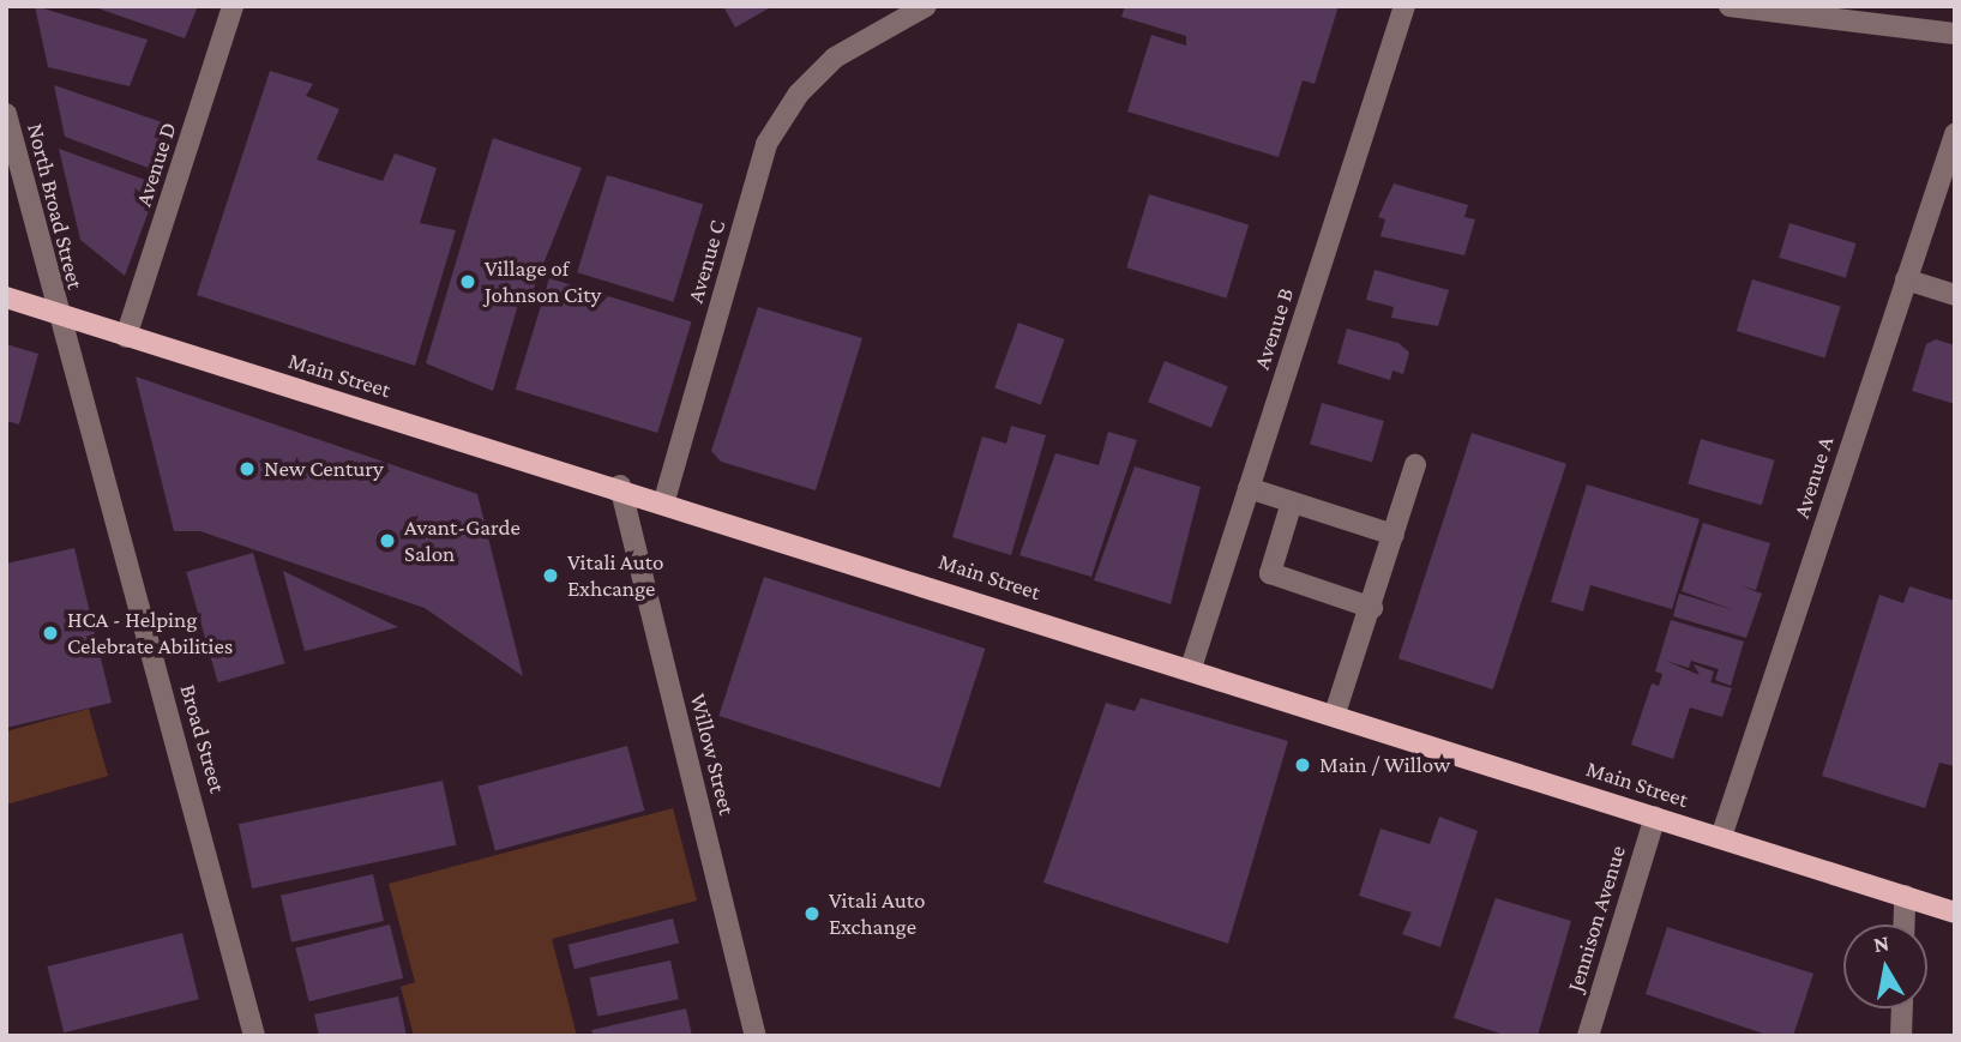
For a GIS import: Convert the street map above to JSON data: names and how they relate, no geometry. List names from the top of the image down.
{
  "streets": {
    "main road": ["Main Street"],
    "street": [
      "Avenue D",
      "North Broad Street",
      "Avenue C",
      "Avenue B",
      "Avenue A",
      "Broad Street",
      "Willow Street",
      "Jennison Avenue"
    ]
  },
  "crossings": [
    ["Avenue D", "Main Street"],
    ["North Broad Street", "Main Street"],
    ["North Broad Street", "Broad Street"],
    ["Avenue C", "Main Street"],
    ["Avenue B", "Main Street"],
    ["Main Street", "Avenue A"],
    ["Main Street", "Broad Street"],
    ["Main Street", "Willow Street"],
    ["Main Street", "Jennison Avenue"]
  ],
  "places": [
    "Village of Johnson City",
    "New Century",
    "Avant-Garde Salon",
    "Vitali Auto Exhcange",
    "HCA - Helping Celebrate Abilities",
    "Main / Willow",
    "Vitali Auto Exchange"
  ],
  "north": "top"
}
